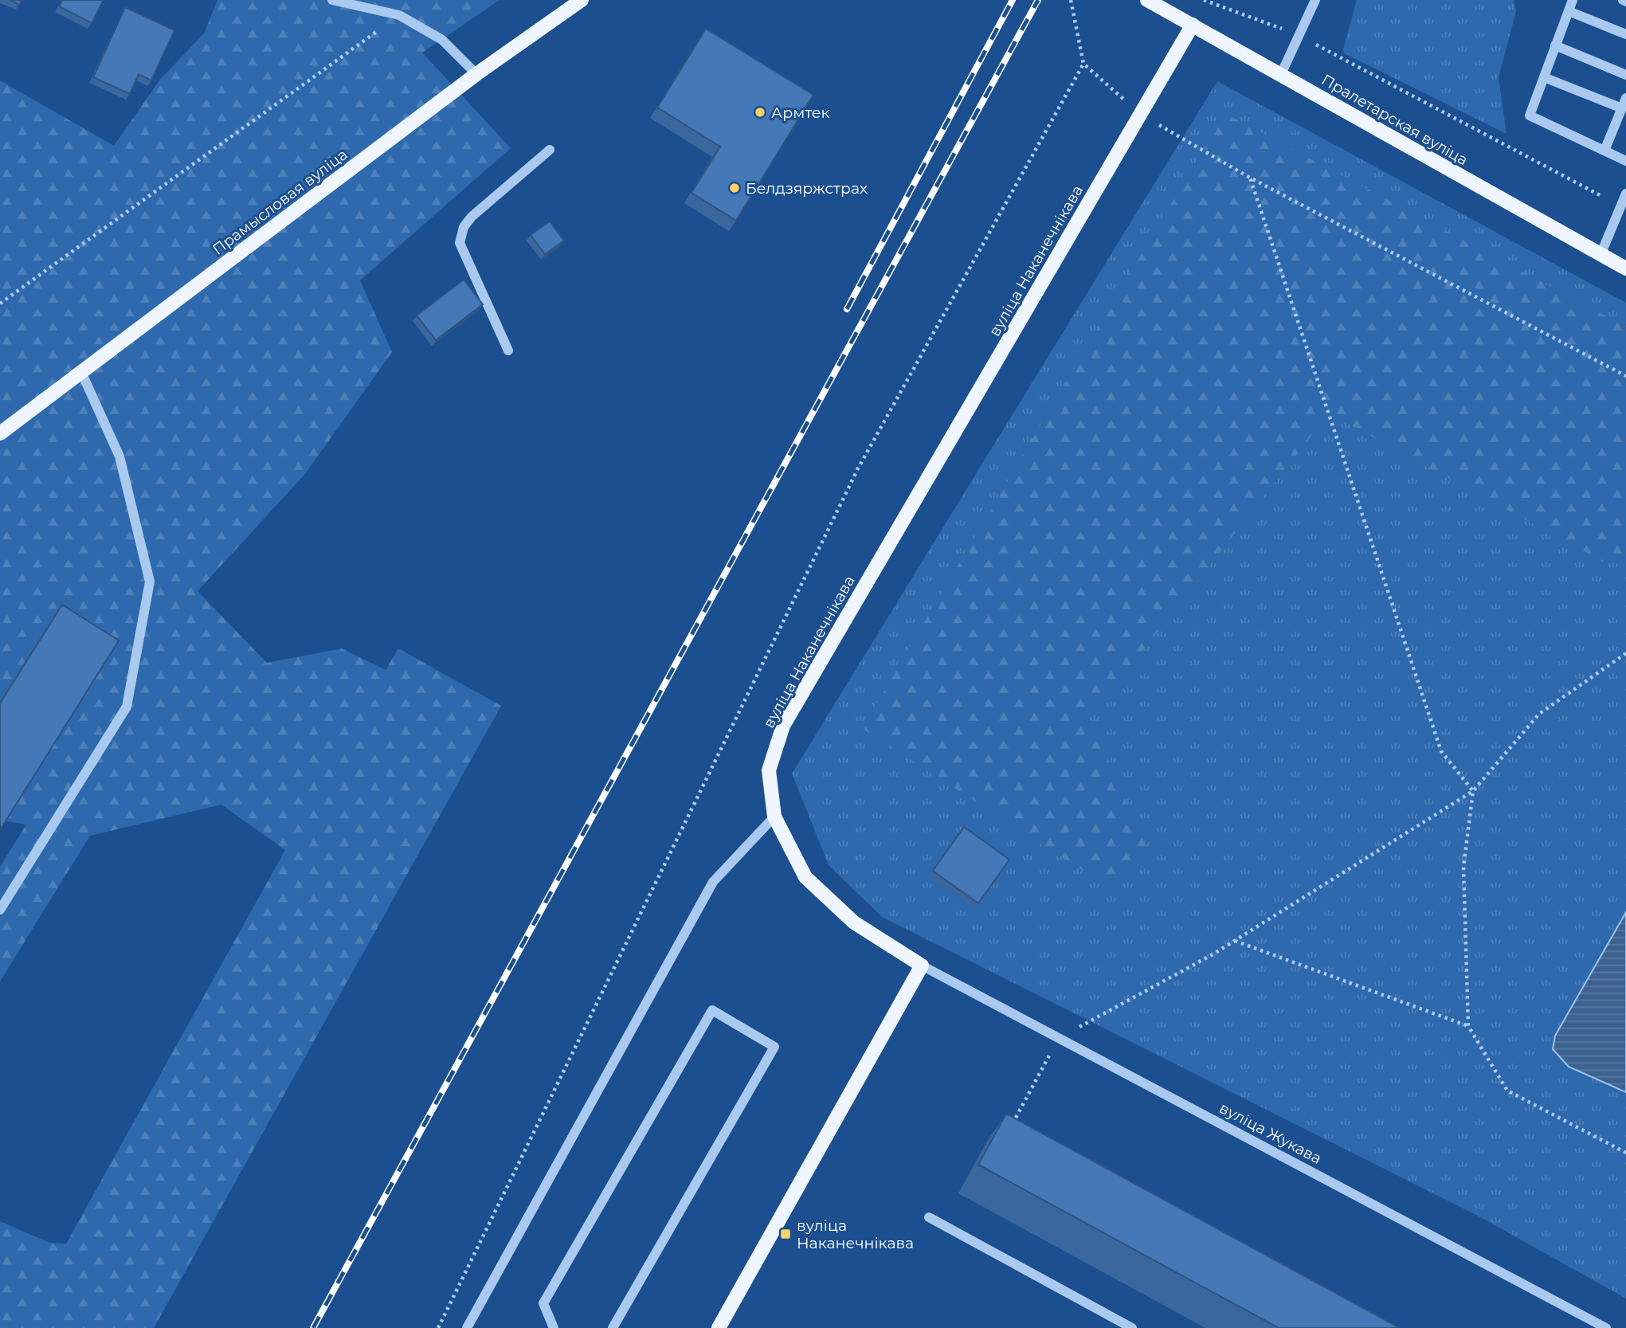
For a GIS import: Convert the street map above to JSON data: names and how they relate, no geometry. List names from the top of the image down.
{
  "streets": {
    "main road": ["Пралетарская вуліца", "Прамысловая вуліца", "вуліца Наканечнікава"],
    "street": ["вуліца Жукава"]
  },
  "crossings": [
    ["Пралетарская вуліца", "вуліца Наканечнікава"],
    ["вуліца Наканечнікава", "вуліца Жукава"]
  ],
  "places": {
    "other": ["Армтек", "Белдзяржстрах"],
    "transit": ["вуліца Наканечнікава"]
  }
}
